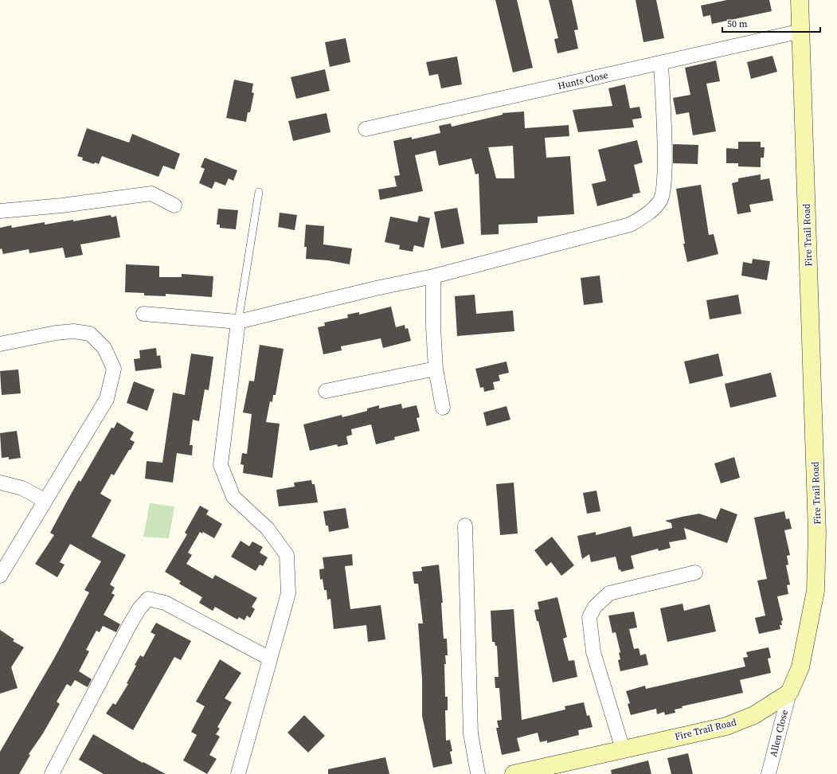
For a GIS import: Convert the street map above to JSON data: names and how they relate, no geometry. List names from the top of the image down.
{
  "streets": {
    "street": ["Hunts Close", "Fire Trail Road", "Allen Close"]
  },
  "crossings": [
    ["Hunts Close", "Fire Trail Road"],
    ["Fire Trail Road", "Allen Close"]
  ],
  "scale_bar": "50 m"
}
